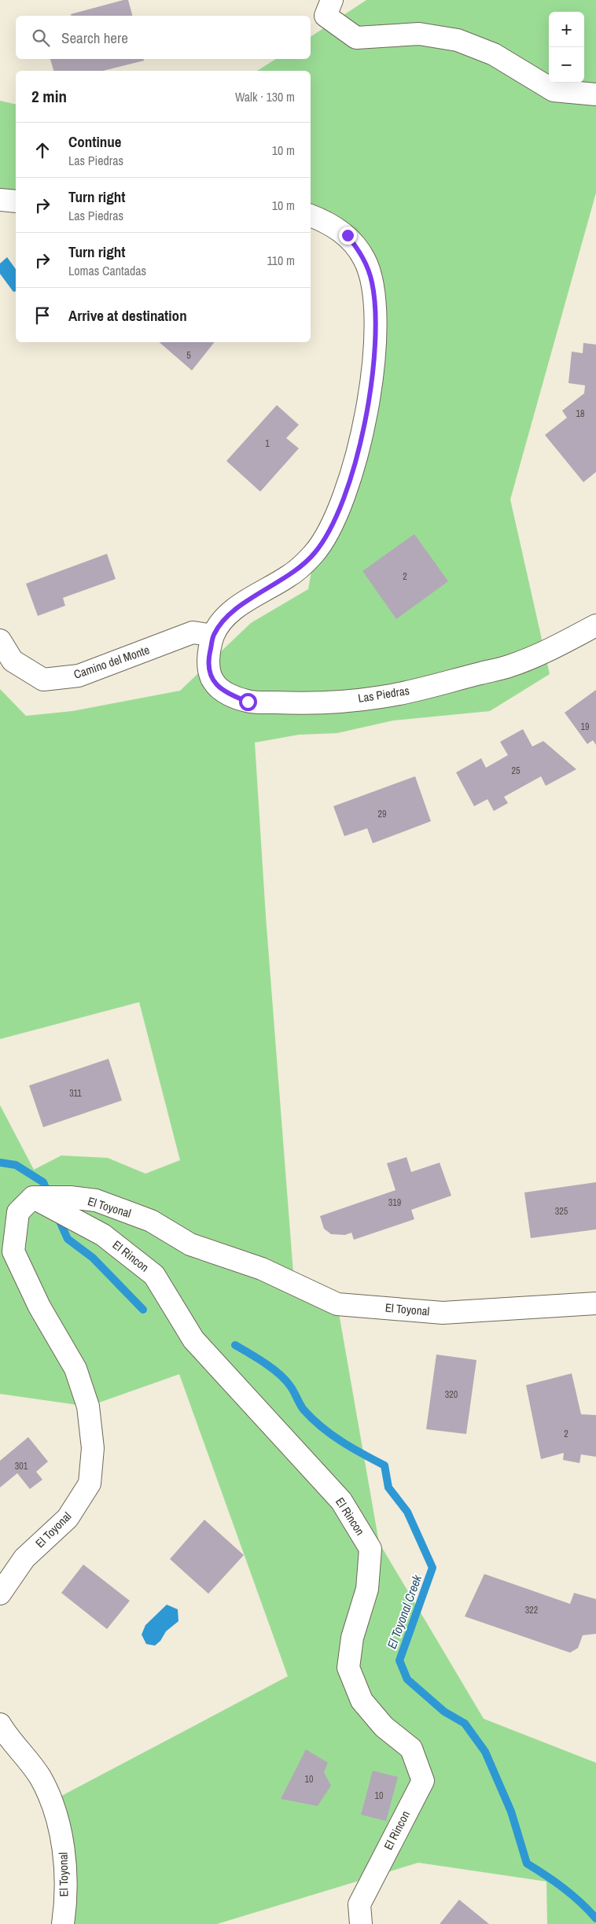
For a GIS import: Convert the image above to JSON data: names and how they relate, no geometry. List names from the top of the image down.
{
  "streets": {
    "street": [
      "Camino del Monte",
      "Las Piedras",
      "El Toyonal",
      "El Rincon"
    ]
  },
  "crossings": [
    ["Camino del Monte", "Las Piedras"],
    ["El Toyonal", "El Rincon"]
  ],
  "water": ["El Toyonal Creek"],
  "house_numbers": [
    "5",
    "18",
    "1",
    "2",
    "19",
    "25",
    "29",
    "311",
    "319",
    "325",
    "320",
    "2",
    "301",
    "322",
    "10",
    "10"
  ],
  "page": {
    "map_buttons": ["+", "−"],
    "search": "Search here",
    "heading": ["2 min", "Walk · 130 m"],
    "list": [
      ["Continue", "Las Piedras", "10 m"],
      ["Turn right", "Las Piedras", "10 m"],
      ["Turn right", "Lomas Cantadas", "110 m"],
      "Arrive at destination"
    ]
  }
}
